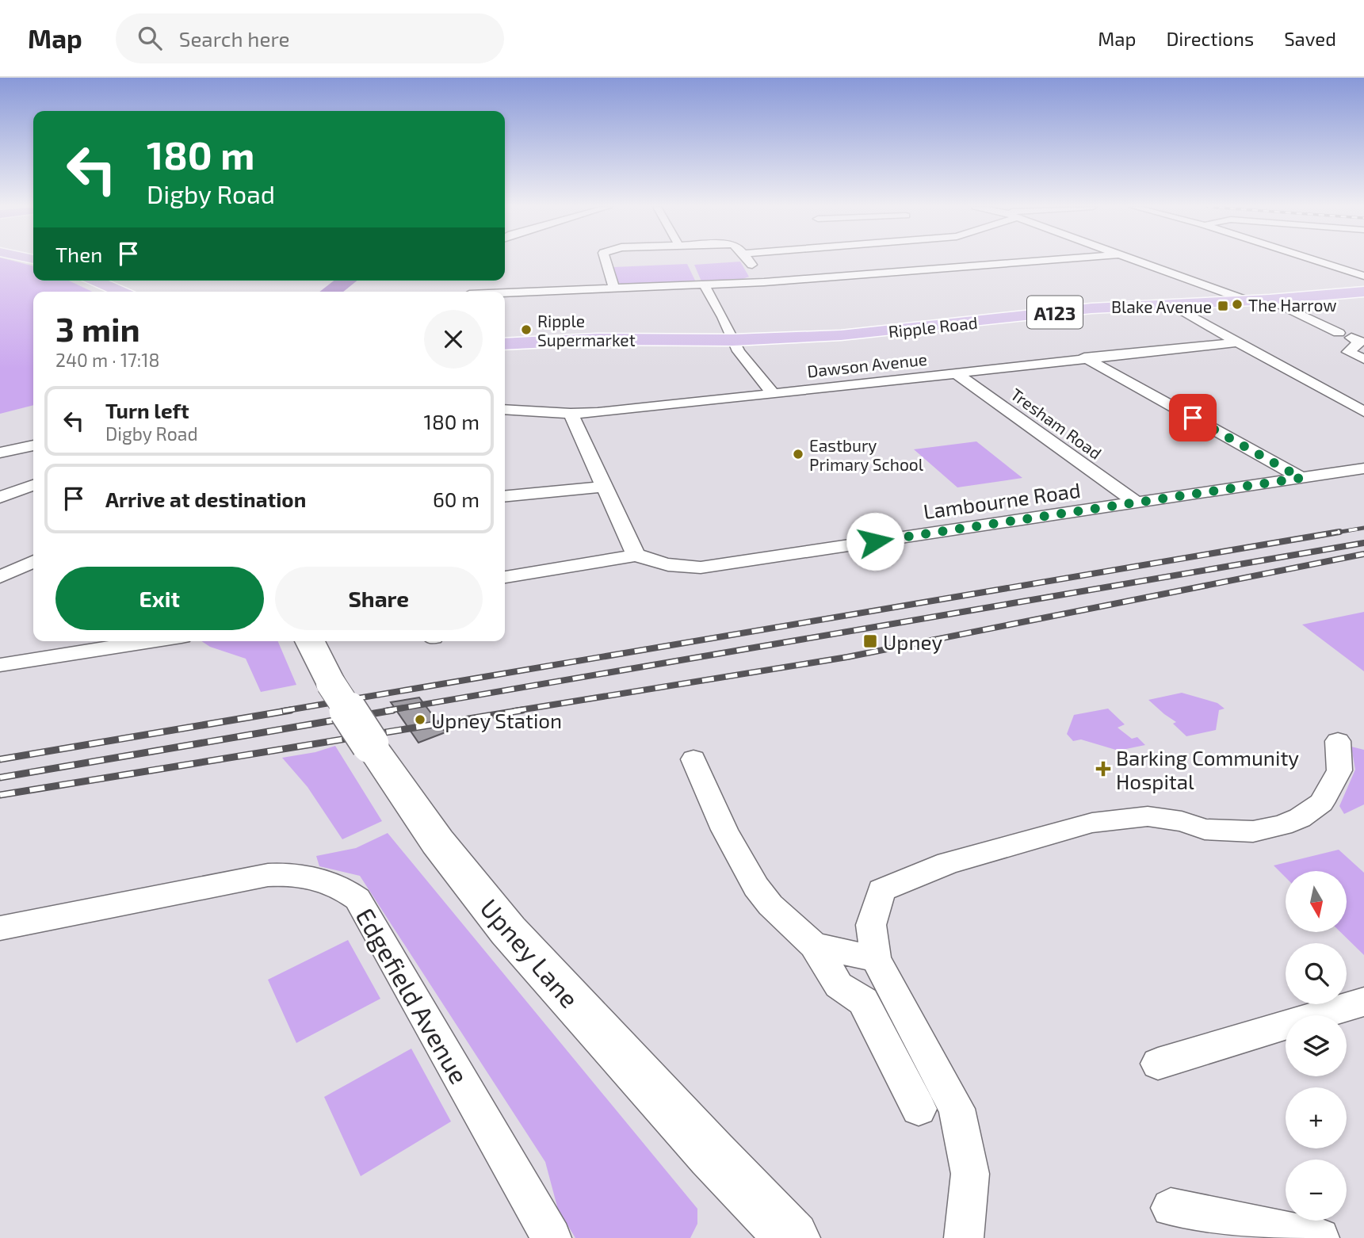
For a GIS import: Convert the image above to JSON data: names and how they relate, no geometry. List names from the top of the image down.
{
  "streets": {
    "main road": ["A123", "Ripple Road"],
    "street": [
      "Dawson Avenue",
      "Tresham Road",
      "Lambourne Road",
      "Upney Lane",
      "Edgefield Avenue"
    ]
  },
  "crossings": [
    ["Dawson Avenue", "Tresham Road"],
    ["Tresham Road", "Lambourne Road"]
  ],
  "places": {
    "other": [
      "The Harrow",
      "Ripple Supermarket",
      "Eastbury Primary School",
      "Upney Station"
    ],
    "transit": ["Blake Avenue", "Upney"],
    "health": ["Barking Community Hospital"]
  },
  "north": "bottom",
  "page": {
    "header": "Map",
    "search": "Search here",
    "nav": ["Map", "Directions", "Saved"],
    "turn": ["180 m", "Digby Road"],
    "then": "Then",
    "heading": ["3 min", "240 m · 17:18"],
    "list": [
      {
        "name": "Turn left",
        "note": "Digby Road",
        "value": "180 m"
      },
      {
        "name": "Arrive at destination",
        "value": "60 m"
      }
    ],
    "buttons": ["Exit", "Share"],
    "map_buttons": ["+", "−"]
  }
}
